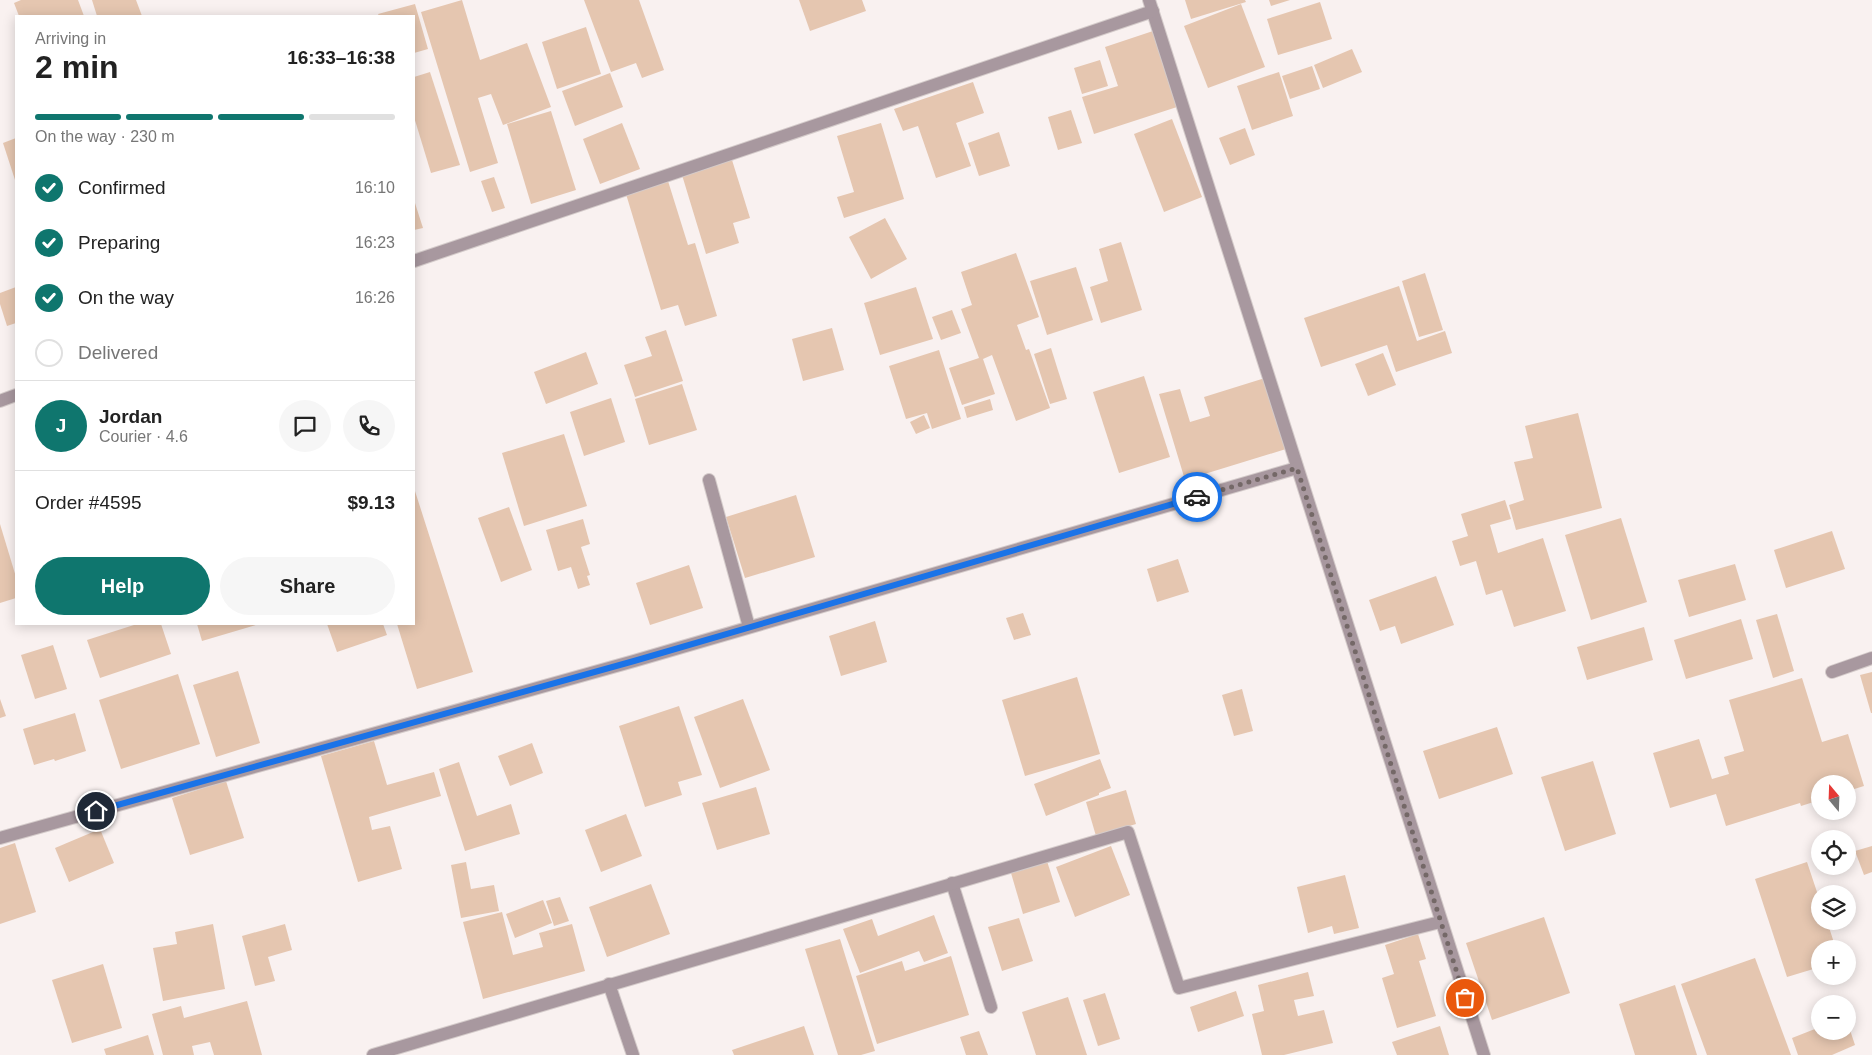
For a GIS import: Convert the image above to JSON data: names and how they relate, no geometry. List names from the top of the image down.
{
  "north": "top",
  "page": {
    "heading": ["2 min", "Arriving in", "16:33–16:38"],
    "panel": [
      "Jordan",
      "Courier · 4.6",
      "Order #4595",
      "$9.13"
    ],
    "bar": "On the way · 230 m",
    "list": [
      ["Confirmed", "16:10"],
      ["Preparing", "16:23"],
      ["On the way", "16:26"],
      "Delivered"
    ],
    "round": "J",
    "buttons": ["Help", "Share"],
    "map_buttons": ["+", "−"]
  }
}
